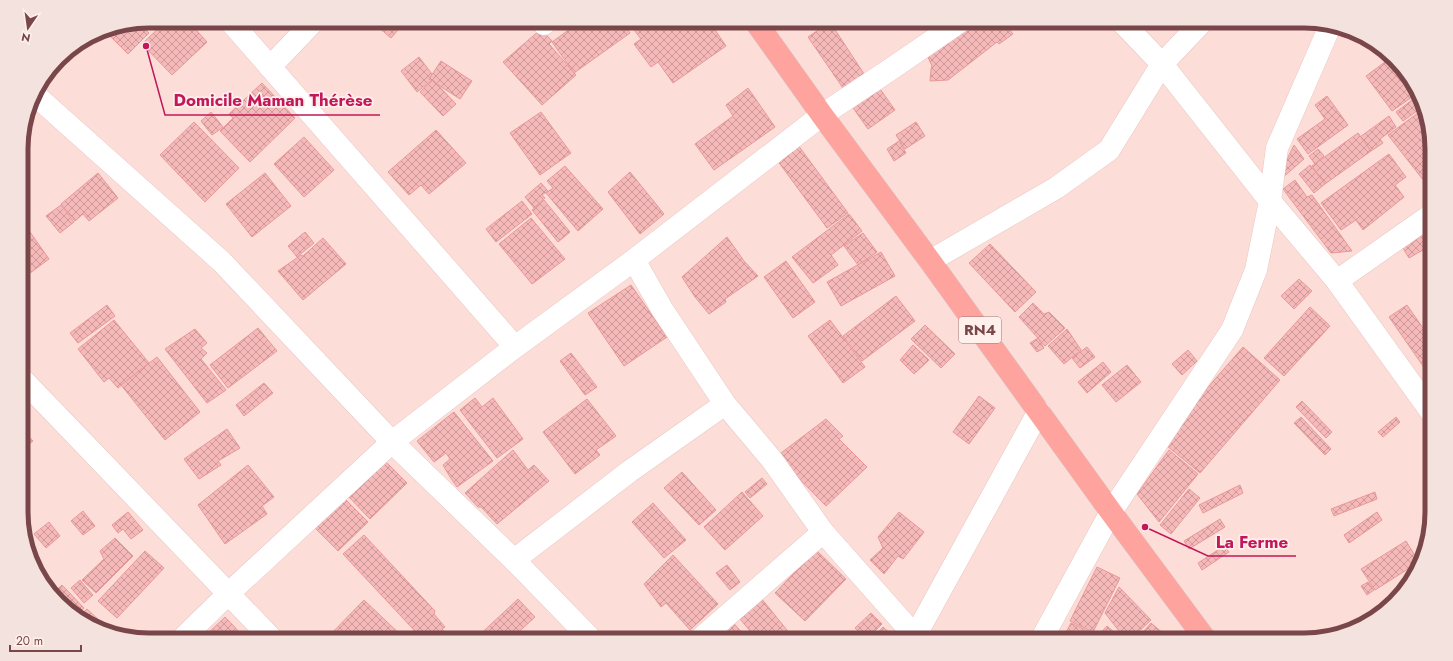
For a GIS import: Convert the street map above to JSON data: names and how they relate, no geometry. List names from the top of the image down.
{
  "streets": {
    "highway": ["RN4"]
  },
  "places": ["Domicile Maman Thérèse", "La Ferme"],
  "scale_bar": "20 m",
  "north": "bottom"
}
